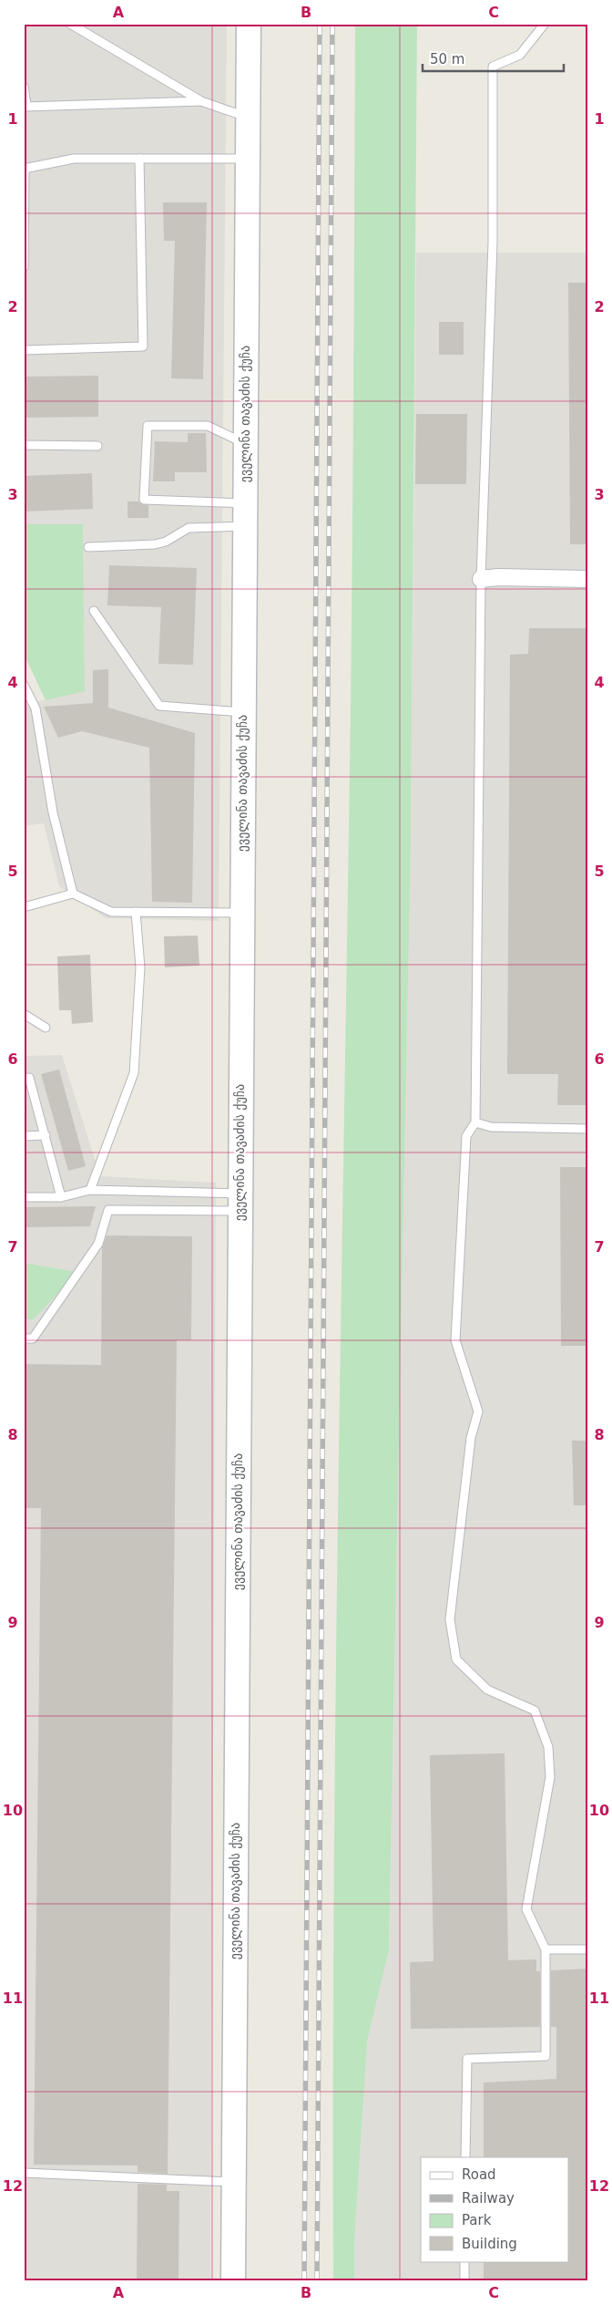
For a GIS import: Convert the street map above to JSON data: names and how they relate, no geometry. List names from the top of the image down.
{
  "streets": {
    "main road": ["ეველინა თავაძის ქუჩა"]
  },
  "legend": [
    "Road",
    "Railway",
    "Park",
    "Building"
  ],
  "scale_bar": "50 m",
  "grid": {
    "columns": ["A", "B", "C"],
    "rows": [
      "1",
      "2",
      "3",
      "4",
      "5",
      "6",
      "7",
      "8",
      "9",
      "10",
      "11",
      "12"
    ]
  }
}
